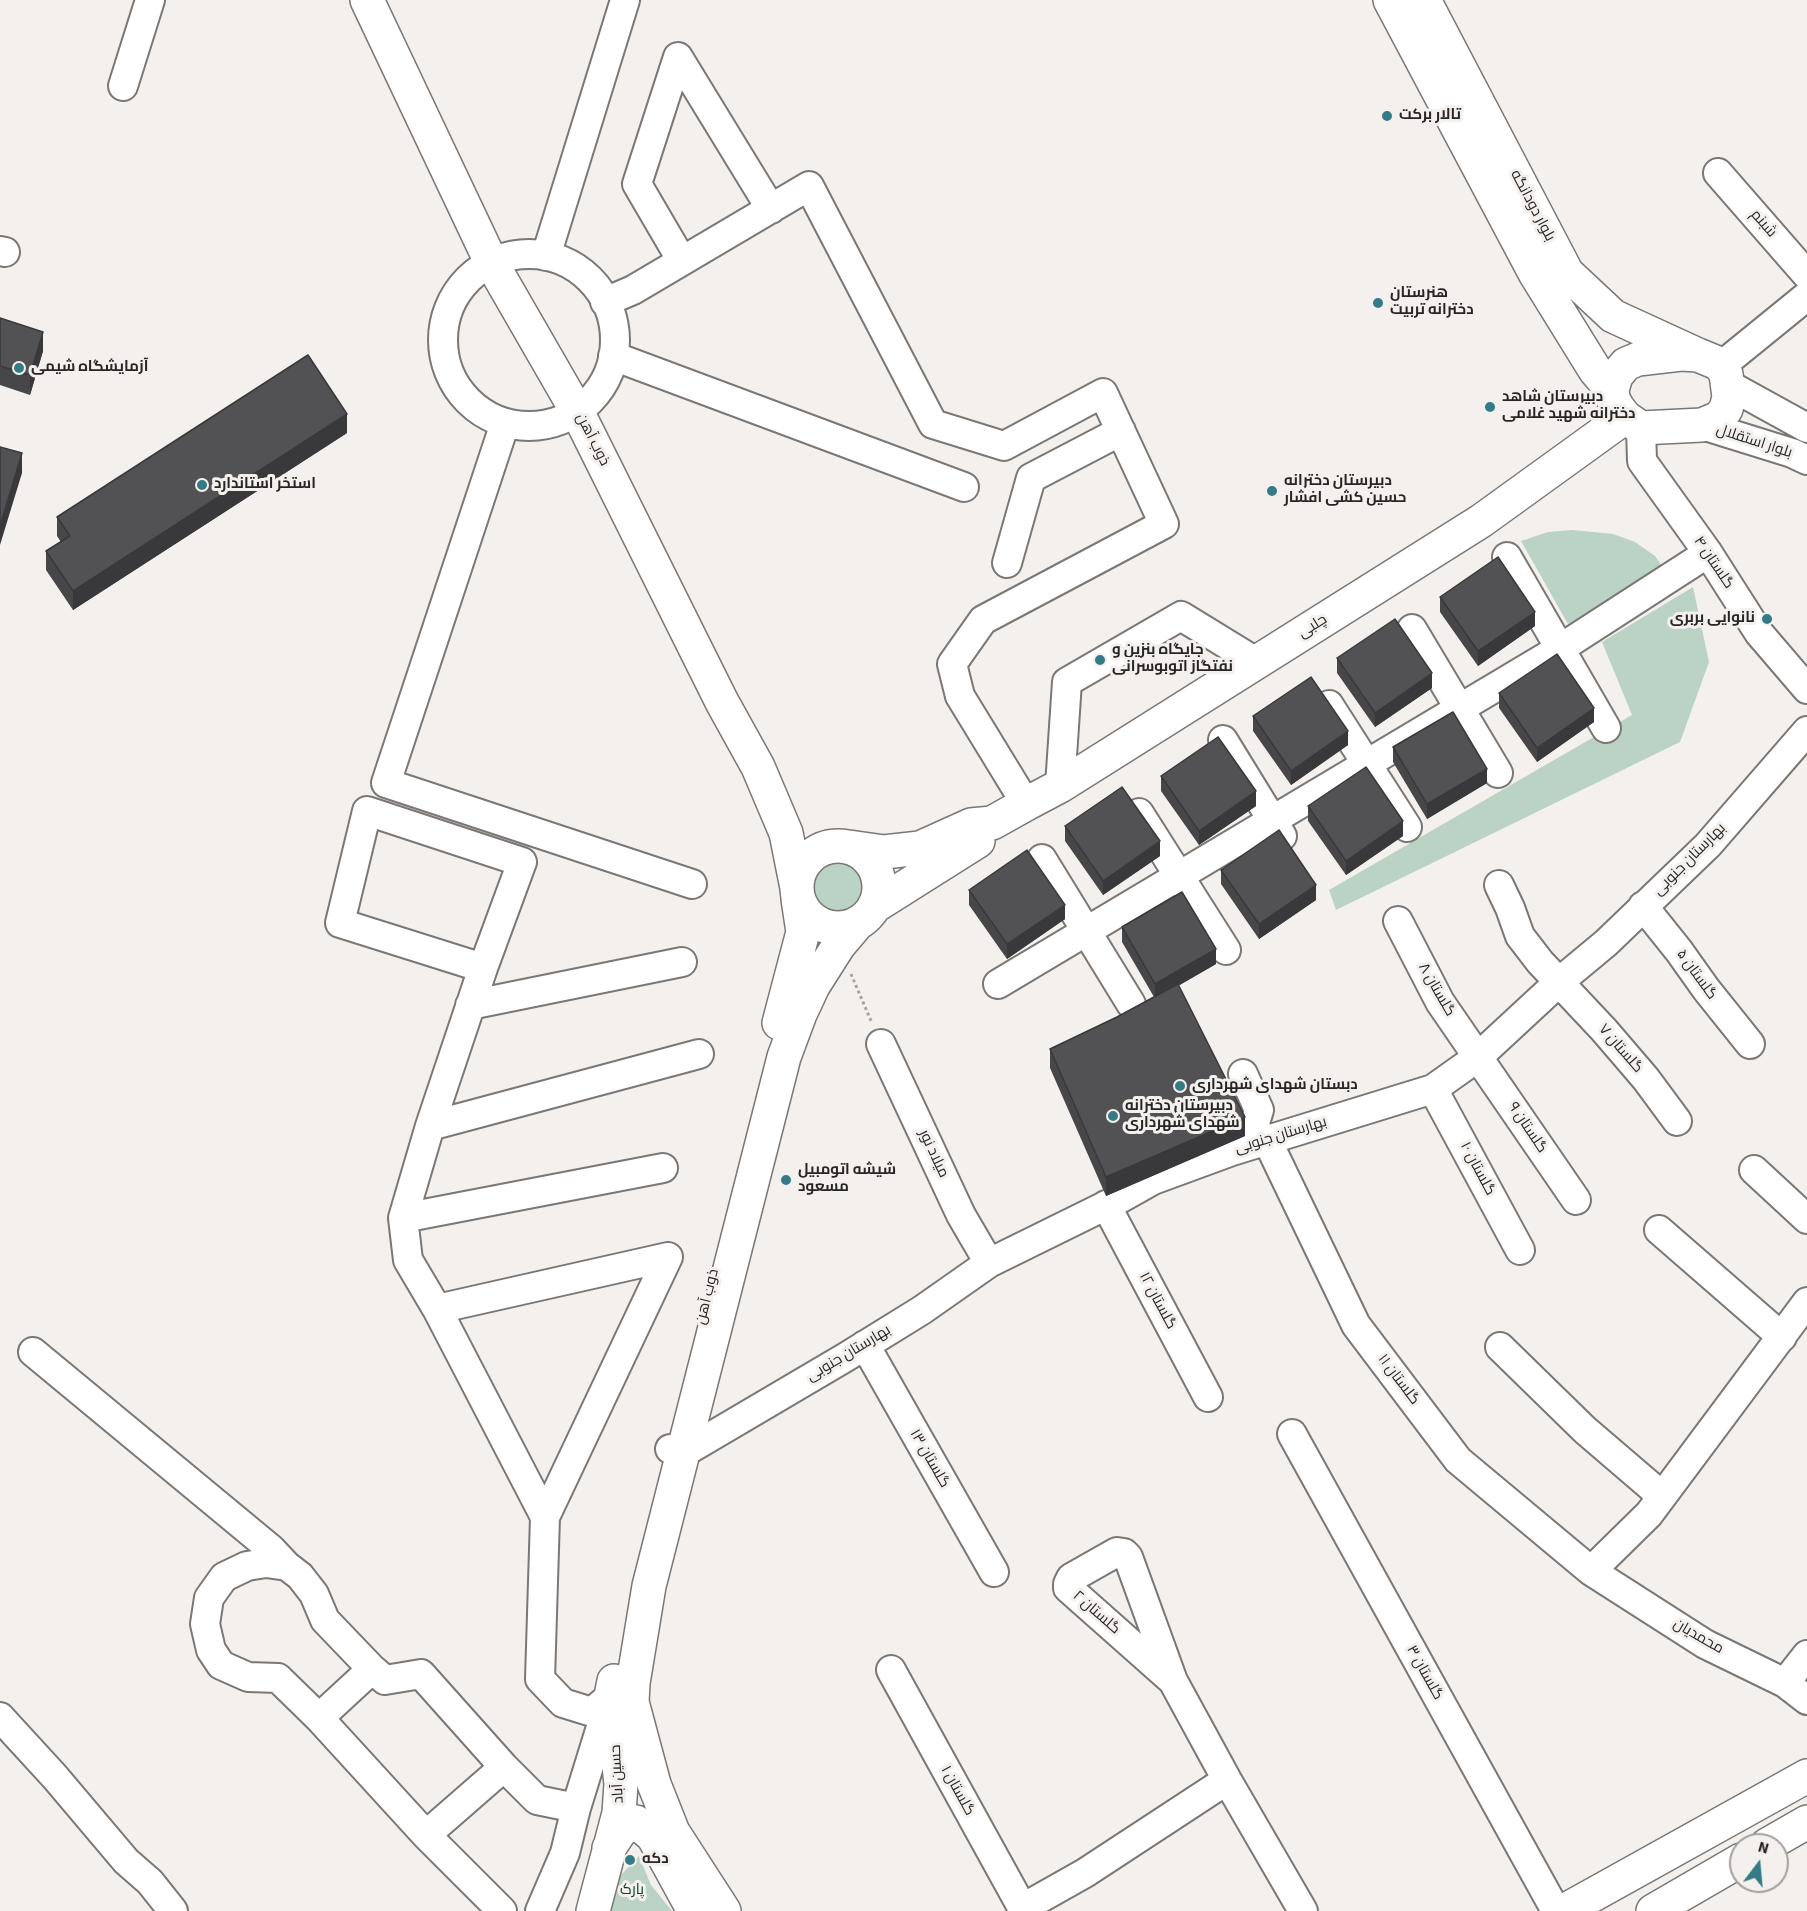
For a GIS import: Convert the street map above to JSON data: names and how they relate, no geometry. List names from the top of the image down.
{
  "streets": {
    "main road": [
      "بلوار دودانگه",
      "ذوب آهن",
      "چلبی",
      "حسین آباد"
    ],
    "street": [
      "شبنم",
      "بلوار استقلال",
      "گلستان ۴",
      "بهارستان جنوبی",
      "گلستان ۵",
      "گلستان ۸",
      "گلستان ۷",
      "گلستان ۹",
      "میلاد نور",
      "گلستان ۱۰",
      "گلستان ۱۲",
      "گلستان ۱۱",
      "گلستان ۱۳",
      "محمدیان",
      "گلستان ۳",
      "گلستان ۱"
    ]
  },
  "crossings": [
    ["بلوار دودانگه", "بلوار استقلال"],
    ["بلوار دودانگه", "گلستان ۴"],
    ["بلوار دودانگه", "چلبی"],
    ["ذوب آهن", "بهارستان جنوبی"],
    ["ذوب آهن", "حسین آباد"],
    ["گلستان ۴", "چلبی"],
    ["بهارستان جنوبی", "گلستان ۵"],
    ["بهارستان جنوبی", "گلستان ۸"],
    ["بهارستان جنوبی", "گلستان ۷"],
    ["بهارستان جنوبی", "گلستان ۹"],
    ["بهارستان جنوبی", "میلاد نور"],
    ["بهارستان جنوبی", "گلستان ۱۰"],
    ["بهارستان جنوبی", "گلستان ۱۲"],
    ["بهارستان جنوبی", "گلستان ۱۱"],
    ["بهارستان جنوبی", "گلستان ۱۳"],
    ["گلستان ۸", "گلستان ۹"],
    ["گلستان ۱۱", "محمدیان"]
  ],
  "parks": ["پارک"],
  "places": [
    "تالار برکت",
    "هنرستان دخترانه تربیت",
    "آزمایشگاه شیمی",
    "دبیرستان شاهد دخترانه شهید غلامی",
    "استخر استاندارد",
    "دبیرستان دخترانه حسین کشی افشار",
    "نانوایی بربری",
    "جایگاه بنزین و نفتگاز اتوبوسرانی",
    "دبستان شهدای شهرداری",
    "دبیرستان دخترانه شهدای شهرداری",
    "شیشه اتومبیل مسعود",
    "دکه"
  ],
  "north": "top"
}
